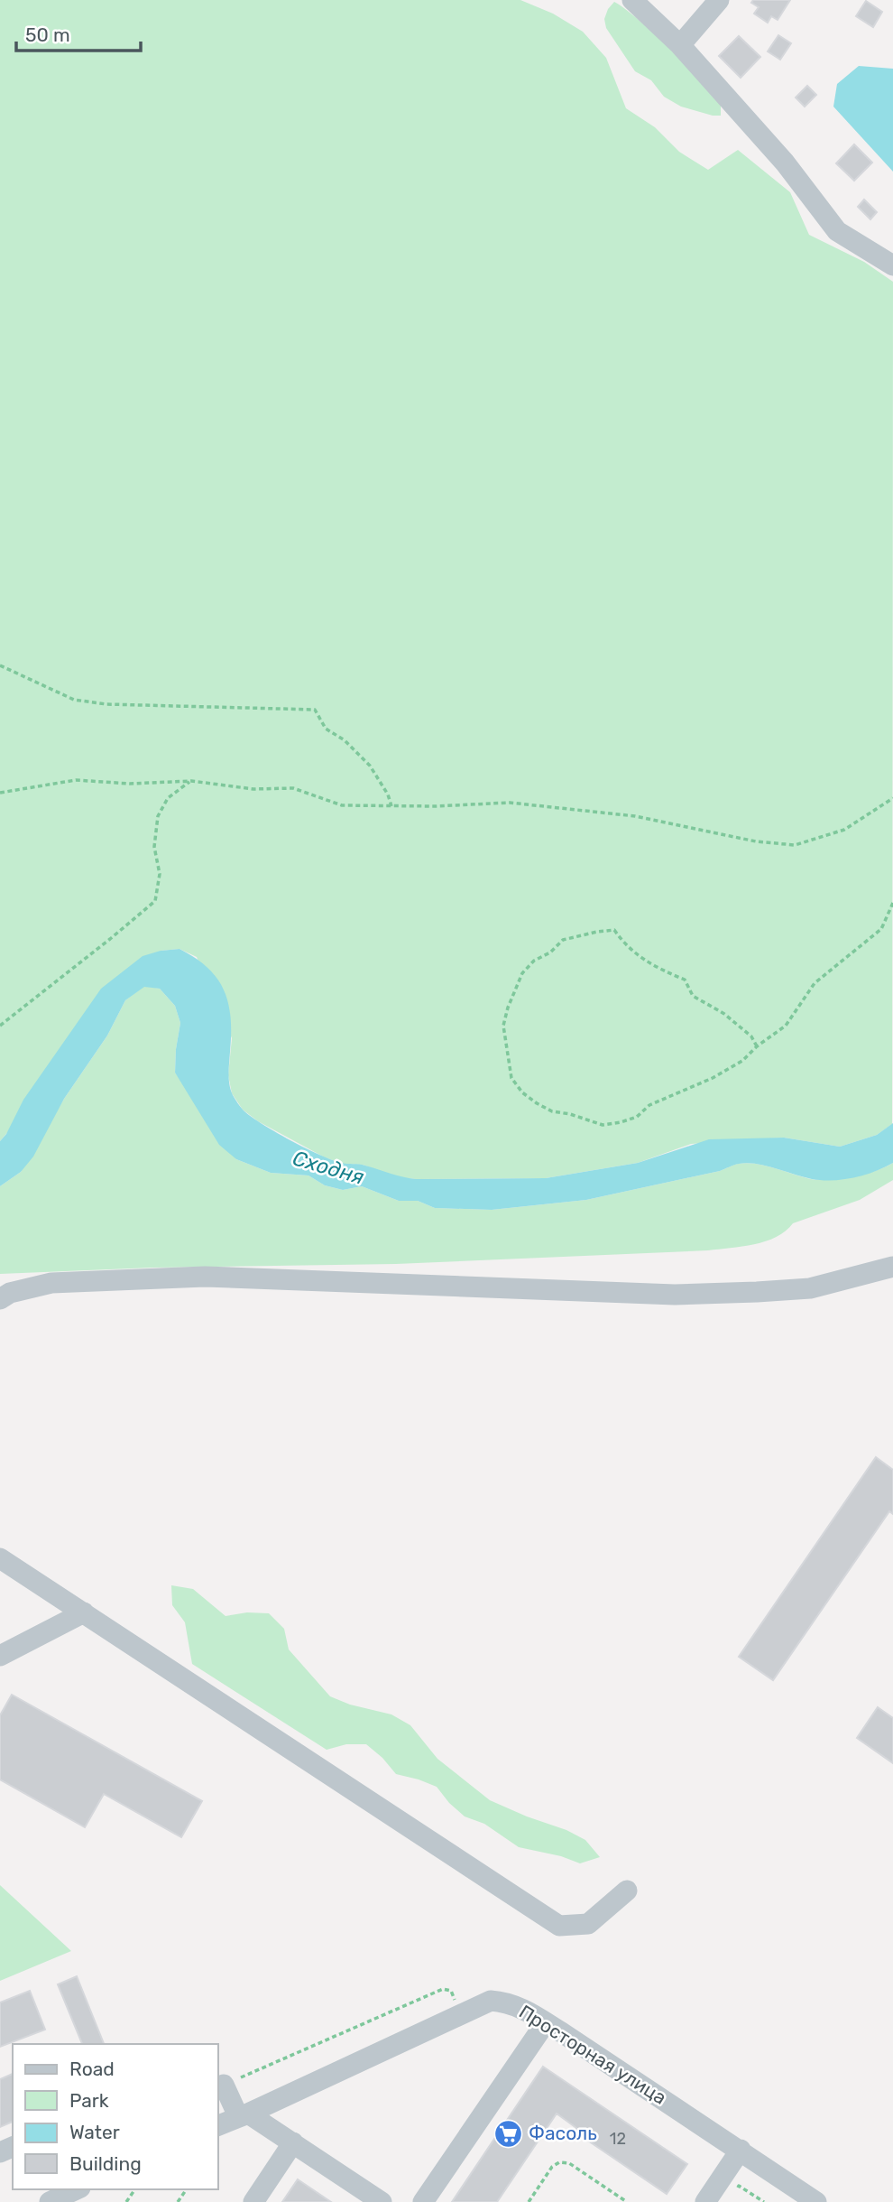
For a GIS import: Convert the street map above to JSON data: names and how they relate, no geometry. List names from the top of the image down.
{
  "streets": {
    "street": ["Просторная улица"]
  },
  "water": ["Сходня"],
  "places": {
    "supermarket": ["Фасоль"]
  },
  "house_numbers": ["12"],
  "legend": [
    "Road",
    "Park",
    "Water",
    "Building"
  ],
  "scale_bar": "50 m"
}
